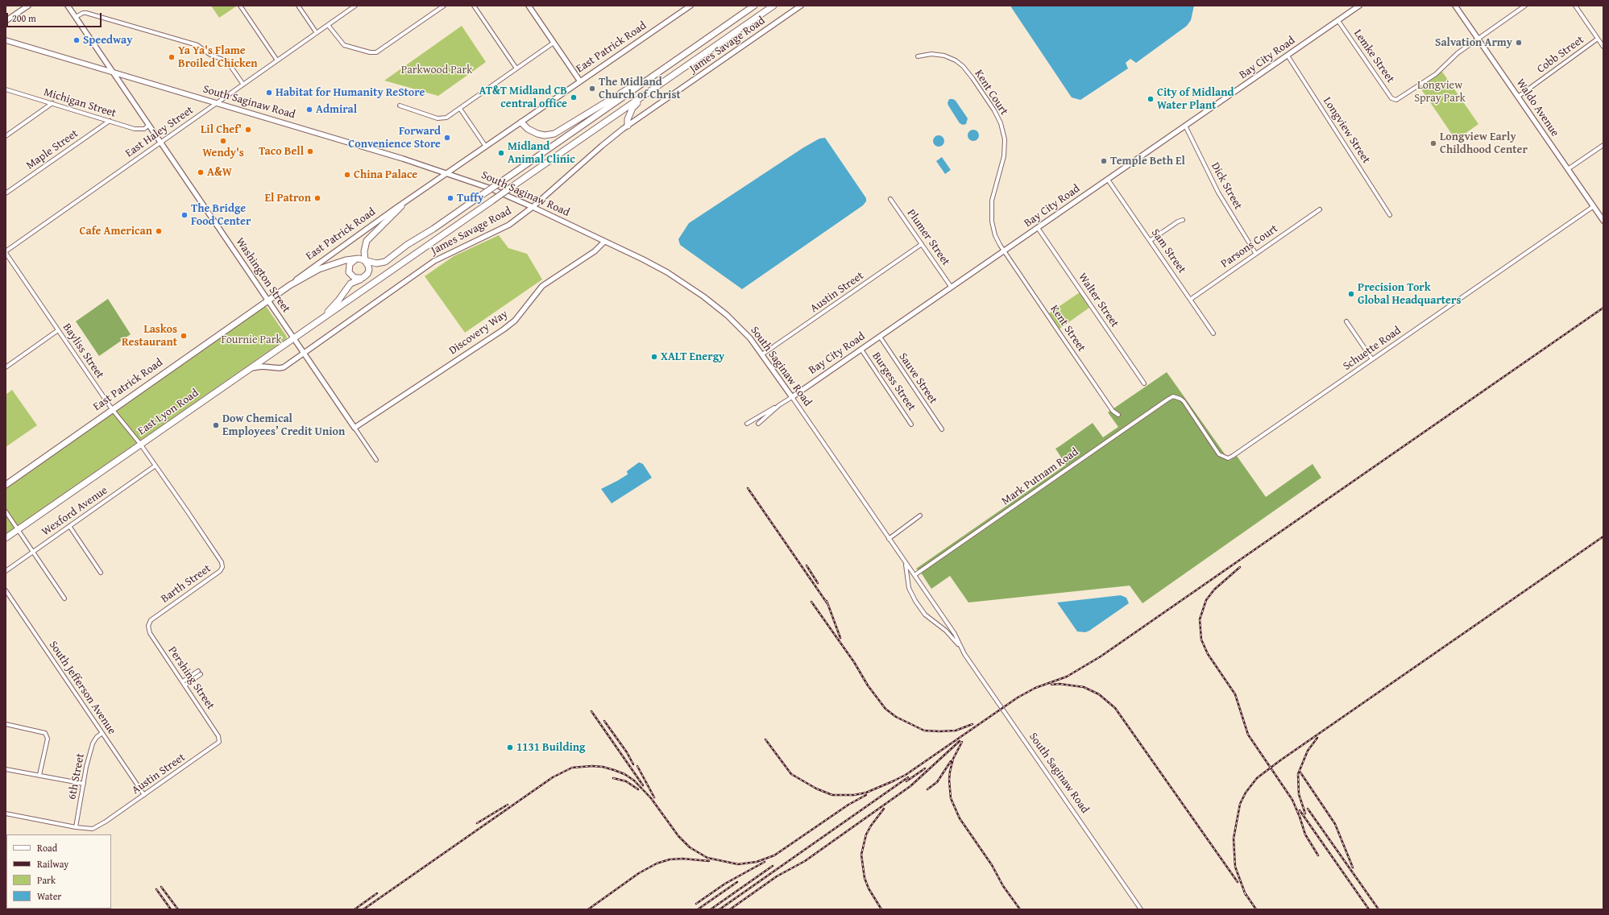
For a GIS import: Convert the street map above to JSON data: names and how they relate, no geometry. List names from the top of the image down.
{
  "streets": {
    "highway": ["East Patrick Road", "East Lyon Road"],
    "main road": [
      "James Savage Road",
      "Bay City Road",
      "South Saginaw Road",
      "Waldo Avenue",
      "Washington Street",
      "Discovery Way"
    ],
    "street": [
      "Cobb Street",
      "Lemke Street",
      "Kent Court",
      "Michigan Street",
      "Longview Street",
      "East Haley Street",
      "Maple Street",
      "Dick Street",
      "Plumer Street",
      "Parsons Court",
      "Sam Street",
      "Austin Street",
      "Walter Street",
      "Kent Street",
      "Schuette Road",
      "Bayliss Street",
      "Sauve Street",
      "Burgess Street",
      "Mark Putnam Road",
      "Wexford Avenue",
      "Barth Street",
      "Pershing Street",
      "South Jefferson Avenue",
      "6th Street"
    ]
  },
  "crossings": [
    ["James Savage Road", "South Saginaw Road"],
    ["James Savage Road", "Washington Street"],
    ["James Savage Road", "East Lyon Road"],
    ["East Patrick Road", "South Saginaw Road"],
    ["East Patrick Road", "Washington Street"],
    ["East Patrick Road", "Bayliss Street"],
    ["Cobb Street", "Waldo Avenue"],
    ["Lemke Street", "Bay City Road"],
    ["Lemke Street", "Waldo Avenue"],
    ["Bay City Road", "Kent Court"],
    ["Bay City Road", "South Saginaw Road"],
    ["Bay City Road", "Longview Street"],
    ["Bay City Road", "Dick Street"],
    ["Bay City Road", "Plumer Street"],
    ["Bay City Road", "Sam Street"],
    ["Bay City Road", "Walter Street"],
    ["Bay City Road", "Kent Street"],
    ["Bay City Road", "Sauve Street"],
    ["Bay City Road", "Burgess Street"],
    ["Kent Court", "Kent Street"],
    ["South Saginaw Road", "East Haley Street"],
    ["South Saginaw Road", "Washington Street"],
    ["South Saginaw Road", "Austin Street"],
    ["South Saginaw Road", "Discovery Way"],
    ["South Saginaw Road", "Mark Putnam Road"],
    ["Michigan Street", "Maple Street"],
    ["Michigan Street", "Washington Street"],
    ["Waldo Avenue", "Schuette Road"],
    ["East Haley Street", "Washington Street"],
    ["East Haley Street", "Bayliss Street"],
    ["Dick Street", "Parsons Court"],
    ["Plumer Street", "Austin Street"],
    ["Parsons Court", "Sam Street"],
    ["Washington Street", "Discovery Way"],
    ["Washington Street", "East Lyon Road"],
    ["Austin Street", "Pershing Street"],
    ["Austin Street", "South Jefferson Avenue"],
    ["Austin Street", "6th Street"],
    ["Schuette Road", "Mark Putnam Road"],
    ["Bayliss Street", "East Lyon Road"],
    ["Bayliss Street", "Wexford Avenue"],
    ["Bayliss Street", "Barth Street"],
    ["Barth Street", "Pershing Street"],
    ["South Jefferson Avenue", "6th Street"]
  ],
  "parks": ["Parkwood Park", "Longview Spray Park", "Fournie Park"],
  "places": [
    "Speedway",
    "Salvation Army",
    "Ya Ya's Flame Broiled Chicken",
    "The Midland Church of Christ",
    "Habitat for Humanity ReStore",
    "AT&T Midland CB central office",
    "City of Midland Water Plant",
    "Admiral",
    "Lil Chef'",
    "Forward Convenience Store",
    "Wendy's",
    "Longview Early Childhood Center",
    "Taco Bell",
    "Midland Animal Clinic",
    "Temple Beth El",
    "A&W",
    "China Palace",
    "El Patron",
    "Tuffy",
    "The Bridge Food Center",
    "Cafe American",
    "Precision Tork Global Headquarters",
    "Laskos Restaurant",
    "XALT Energy",
    "Dow Chemical Employees’ Credit Union",
    "1131 Building"
  ],
  "legend": [
    "Road",
    "Railway",
    "Park",
    "Water"
  ],
  "scale_bar": "200 m"
}
